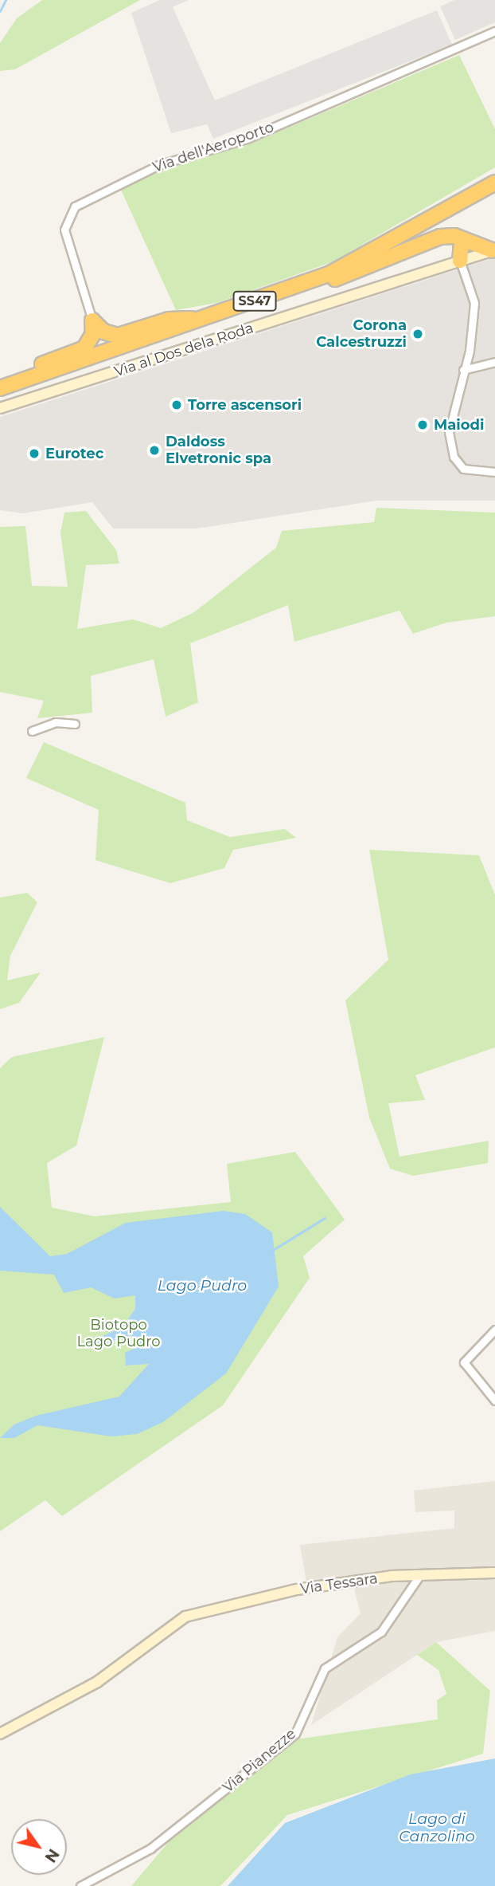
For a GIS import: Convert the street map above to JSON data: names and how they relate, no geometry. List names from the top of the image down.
{
  "streets": {
    "highway": ["SS47"],
    "street": [
      "Via dell'Aeroporto",
      "Via al Dos dela Roda",
      "Via Tessara",
      "Via Pianezze"
    ]
  },
  "crossings": [
    ["Via Tessara", "Via Pianezze"]
  ],
  "water": ["Lago Pudro", "Lago di Canzolino"],
  "parks": ["Biotopo Lago Pudro"],
  "places": [
    "Corona Calcestruzzi",
    "Torre ascensori",
    "Maiodi",
    "Daldoss Elvetronic spa",
    "Eurotec"
  ],
  "north": "bottom right"
}
